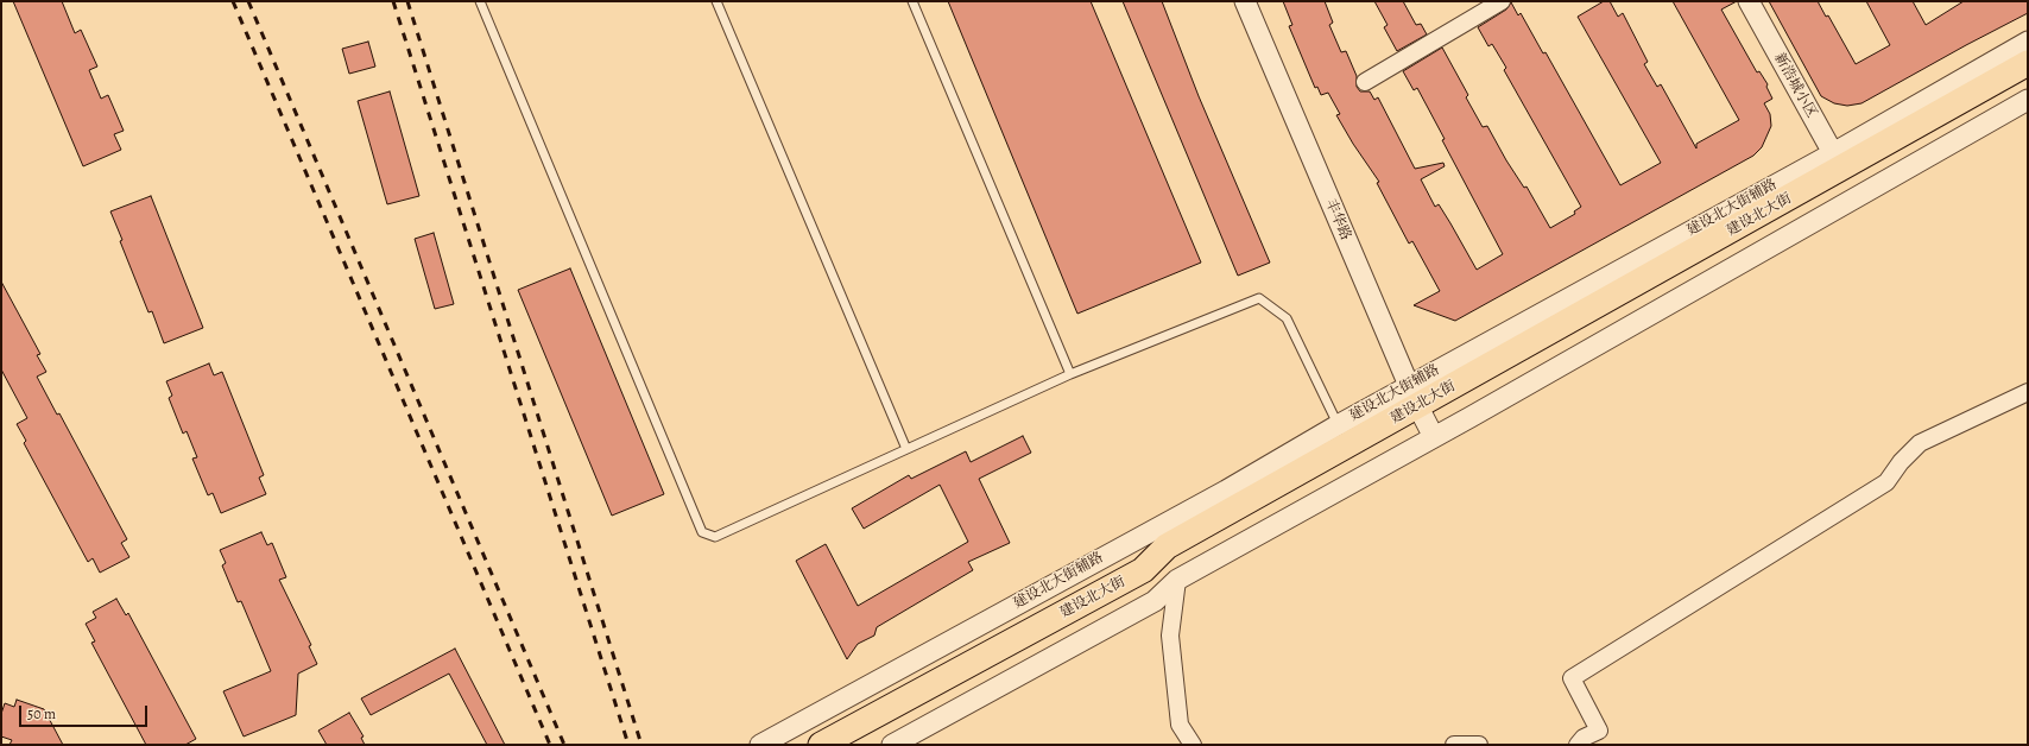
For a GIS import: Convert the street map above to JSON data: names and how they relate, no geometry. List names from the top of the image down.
{
  "streets": {
    "main road": ["建设北大街"],
    "street": ["新浩城小区", "建设北大街辅路", "丰华路"]
  },
  "crossings": [
    ["新浩城小区", "建设北大街"],
    ["建设北大街辅路", "建设北大街"],
    ["建设北大街辅路", "丰华路"],
    ["建设北大街", "丰华路"]
  ],
  "scale_bar": "50 m"
}
